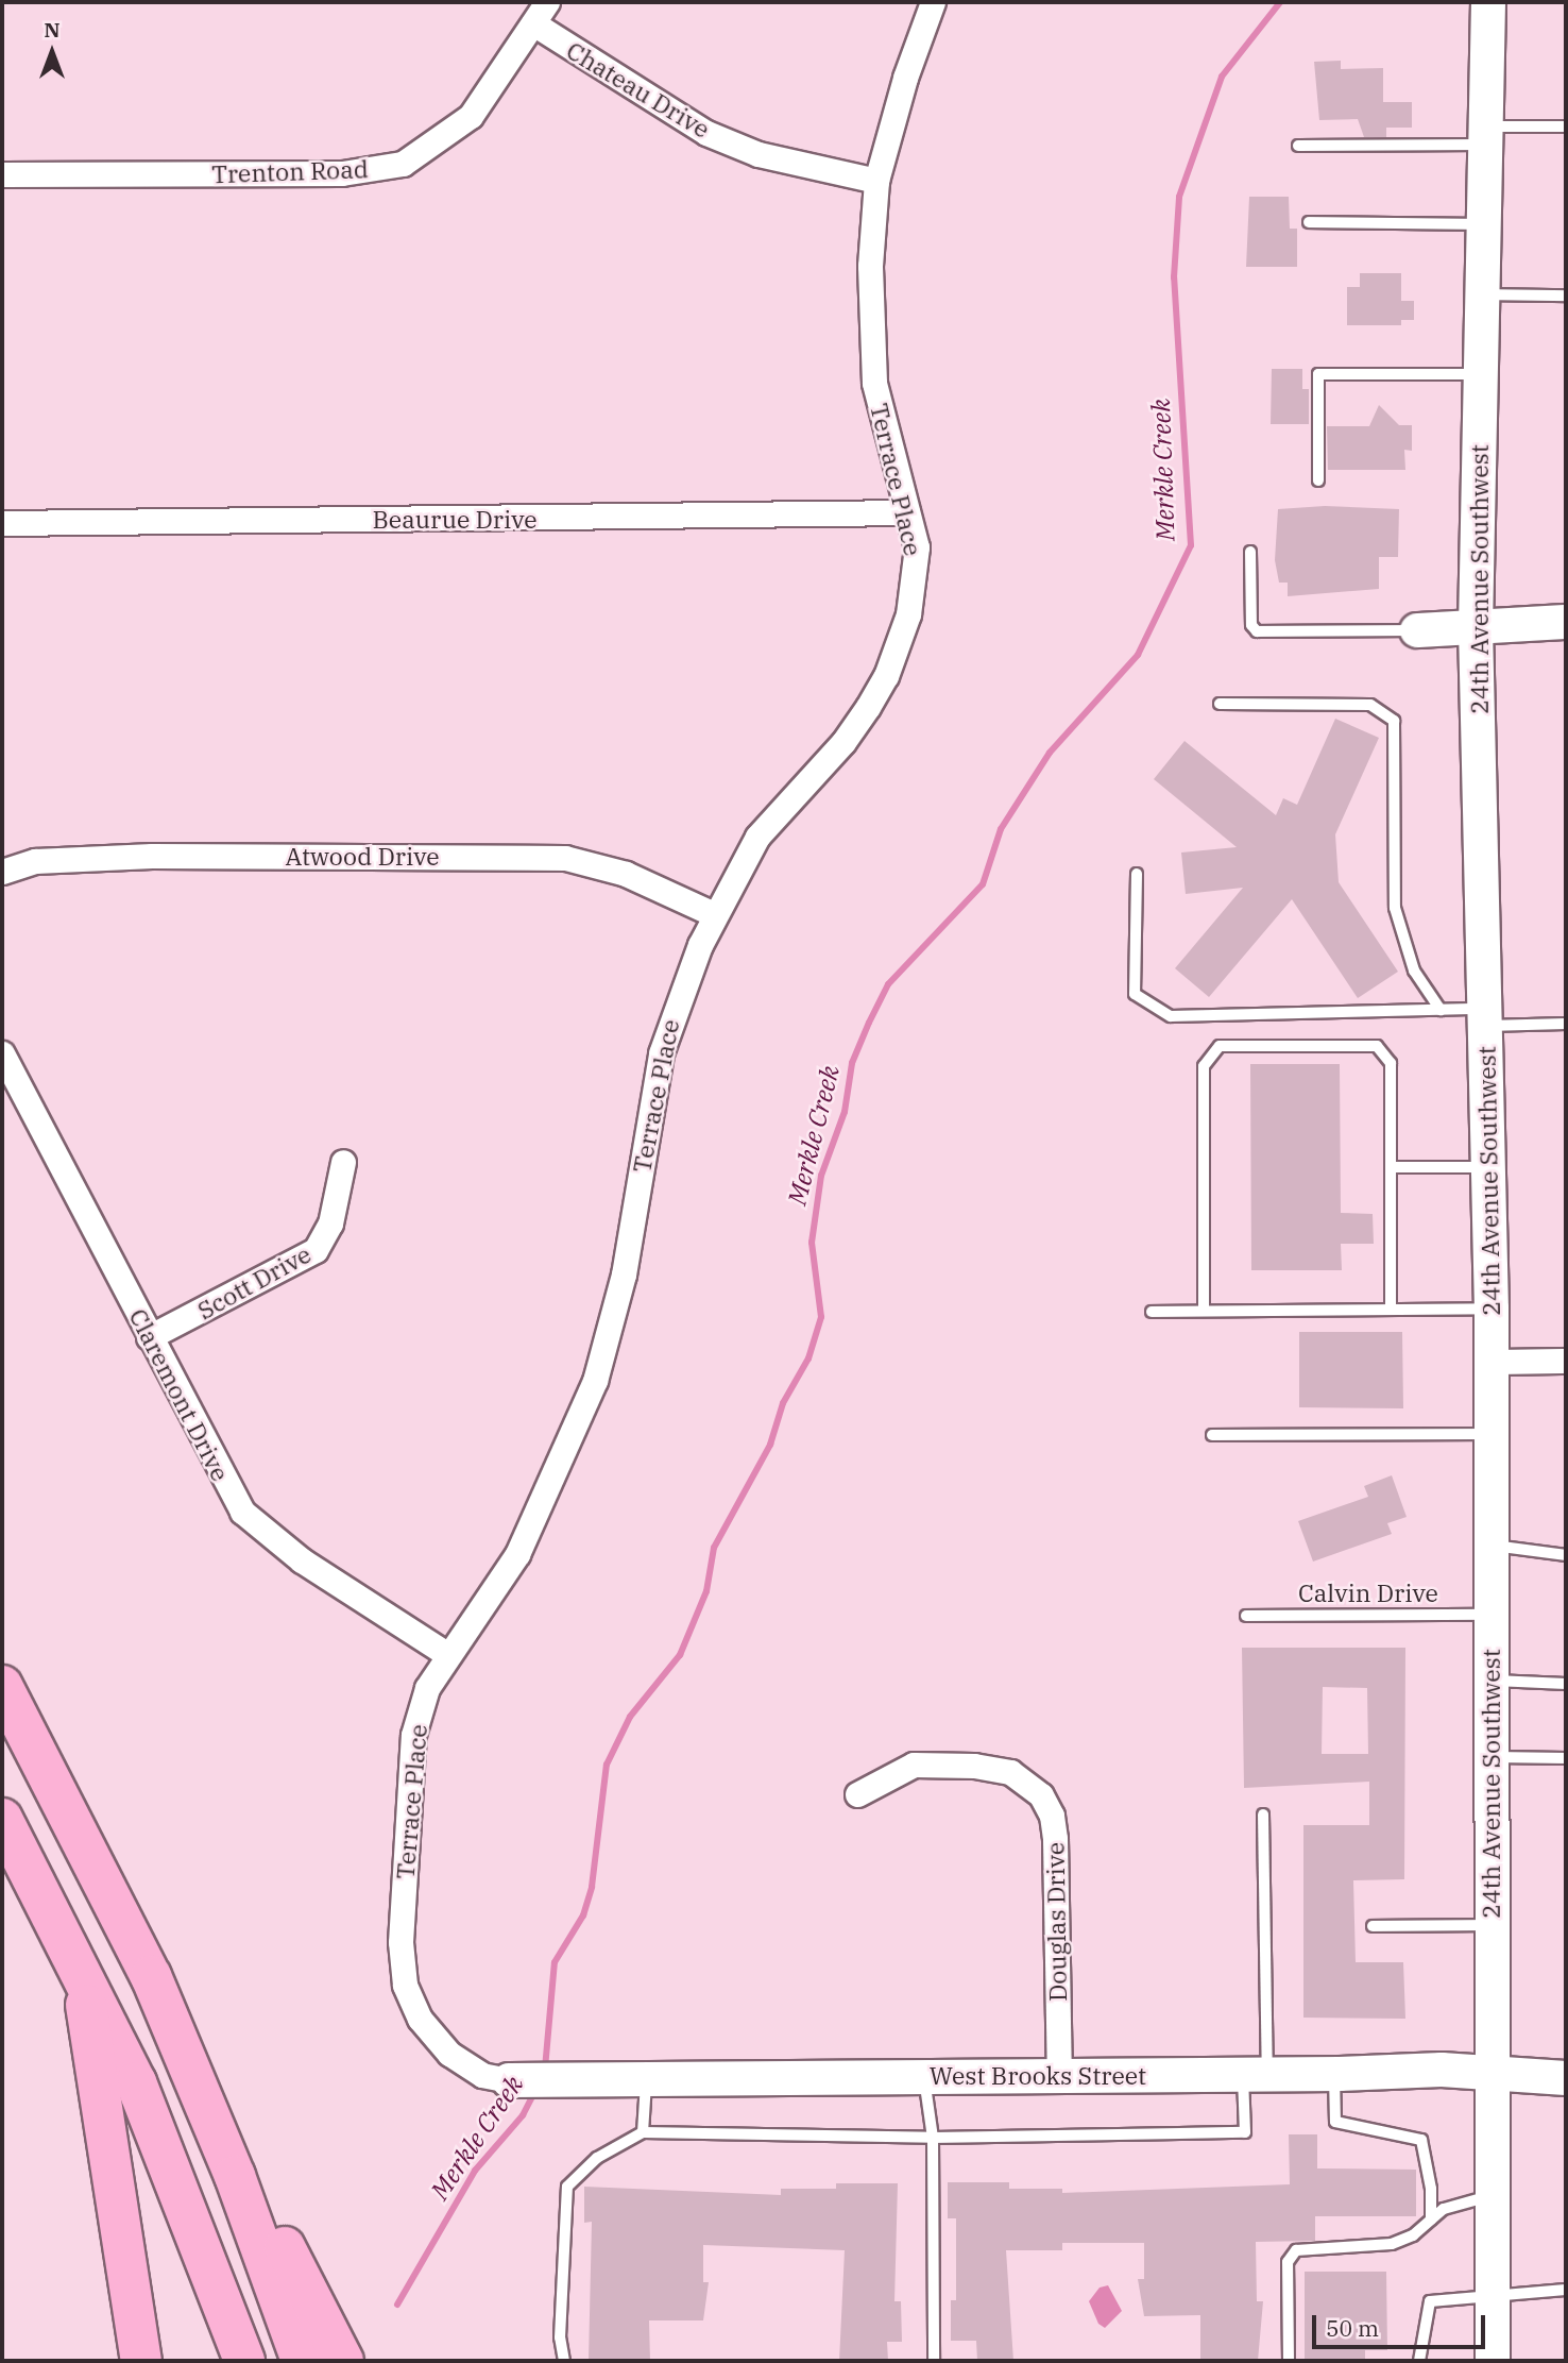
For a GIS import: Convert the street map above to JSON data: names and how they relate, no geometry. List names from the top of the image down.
{
  "streets": {
    "main road": ["24th Avenue Southwest", "West Brooks Street"],
    "street": [
      "Chateau Drive",
      "Trenton Road",
      "Terrace Place",
      "Beaurue Drive",
      "Atwood Drive",
      "Scott Drive",
      "Claremont Drive",
      "Douglas Drive"
    ],
    "lane": ["Calvin Drive"]
  },
  "crossings": [
    ["Chateau Drive", "Trenton Road"],
    ["Chateau Drive", "Terrace Place"],
    ["Terrace Place", "Beaurue Drive"],
    ["Terrace Place", "Atwood Drive"],
    ["Terrace Place", "Claremont Drive"],
    ["Terrace Place", "West Brooks Street"],
    ["24th Avenue Southwest", "Calvin Drive"],
    ["24th Avenue Southwest", "West Brooks Street"],
    ["Scott Drive", "Claremont Drive"],
    ["Douglas Drive", "West Brooks Street"]
  ],
  "water": ["Merkle Creek"],
  "scale_bar": "50 m",
  "north": "top"
}
